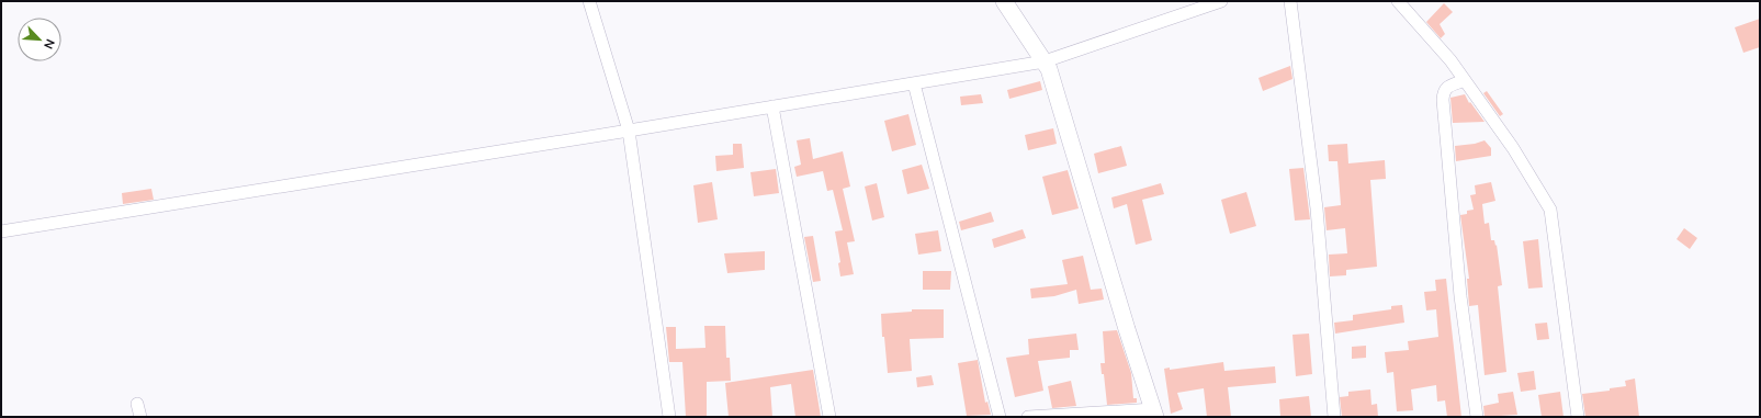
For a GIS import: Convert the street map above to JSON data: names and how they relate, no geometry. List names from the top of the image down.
{
  "north": "bottom right"
}
